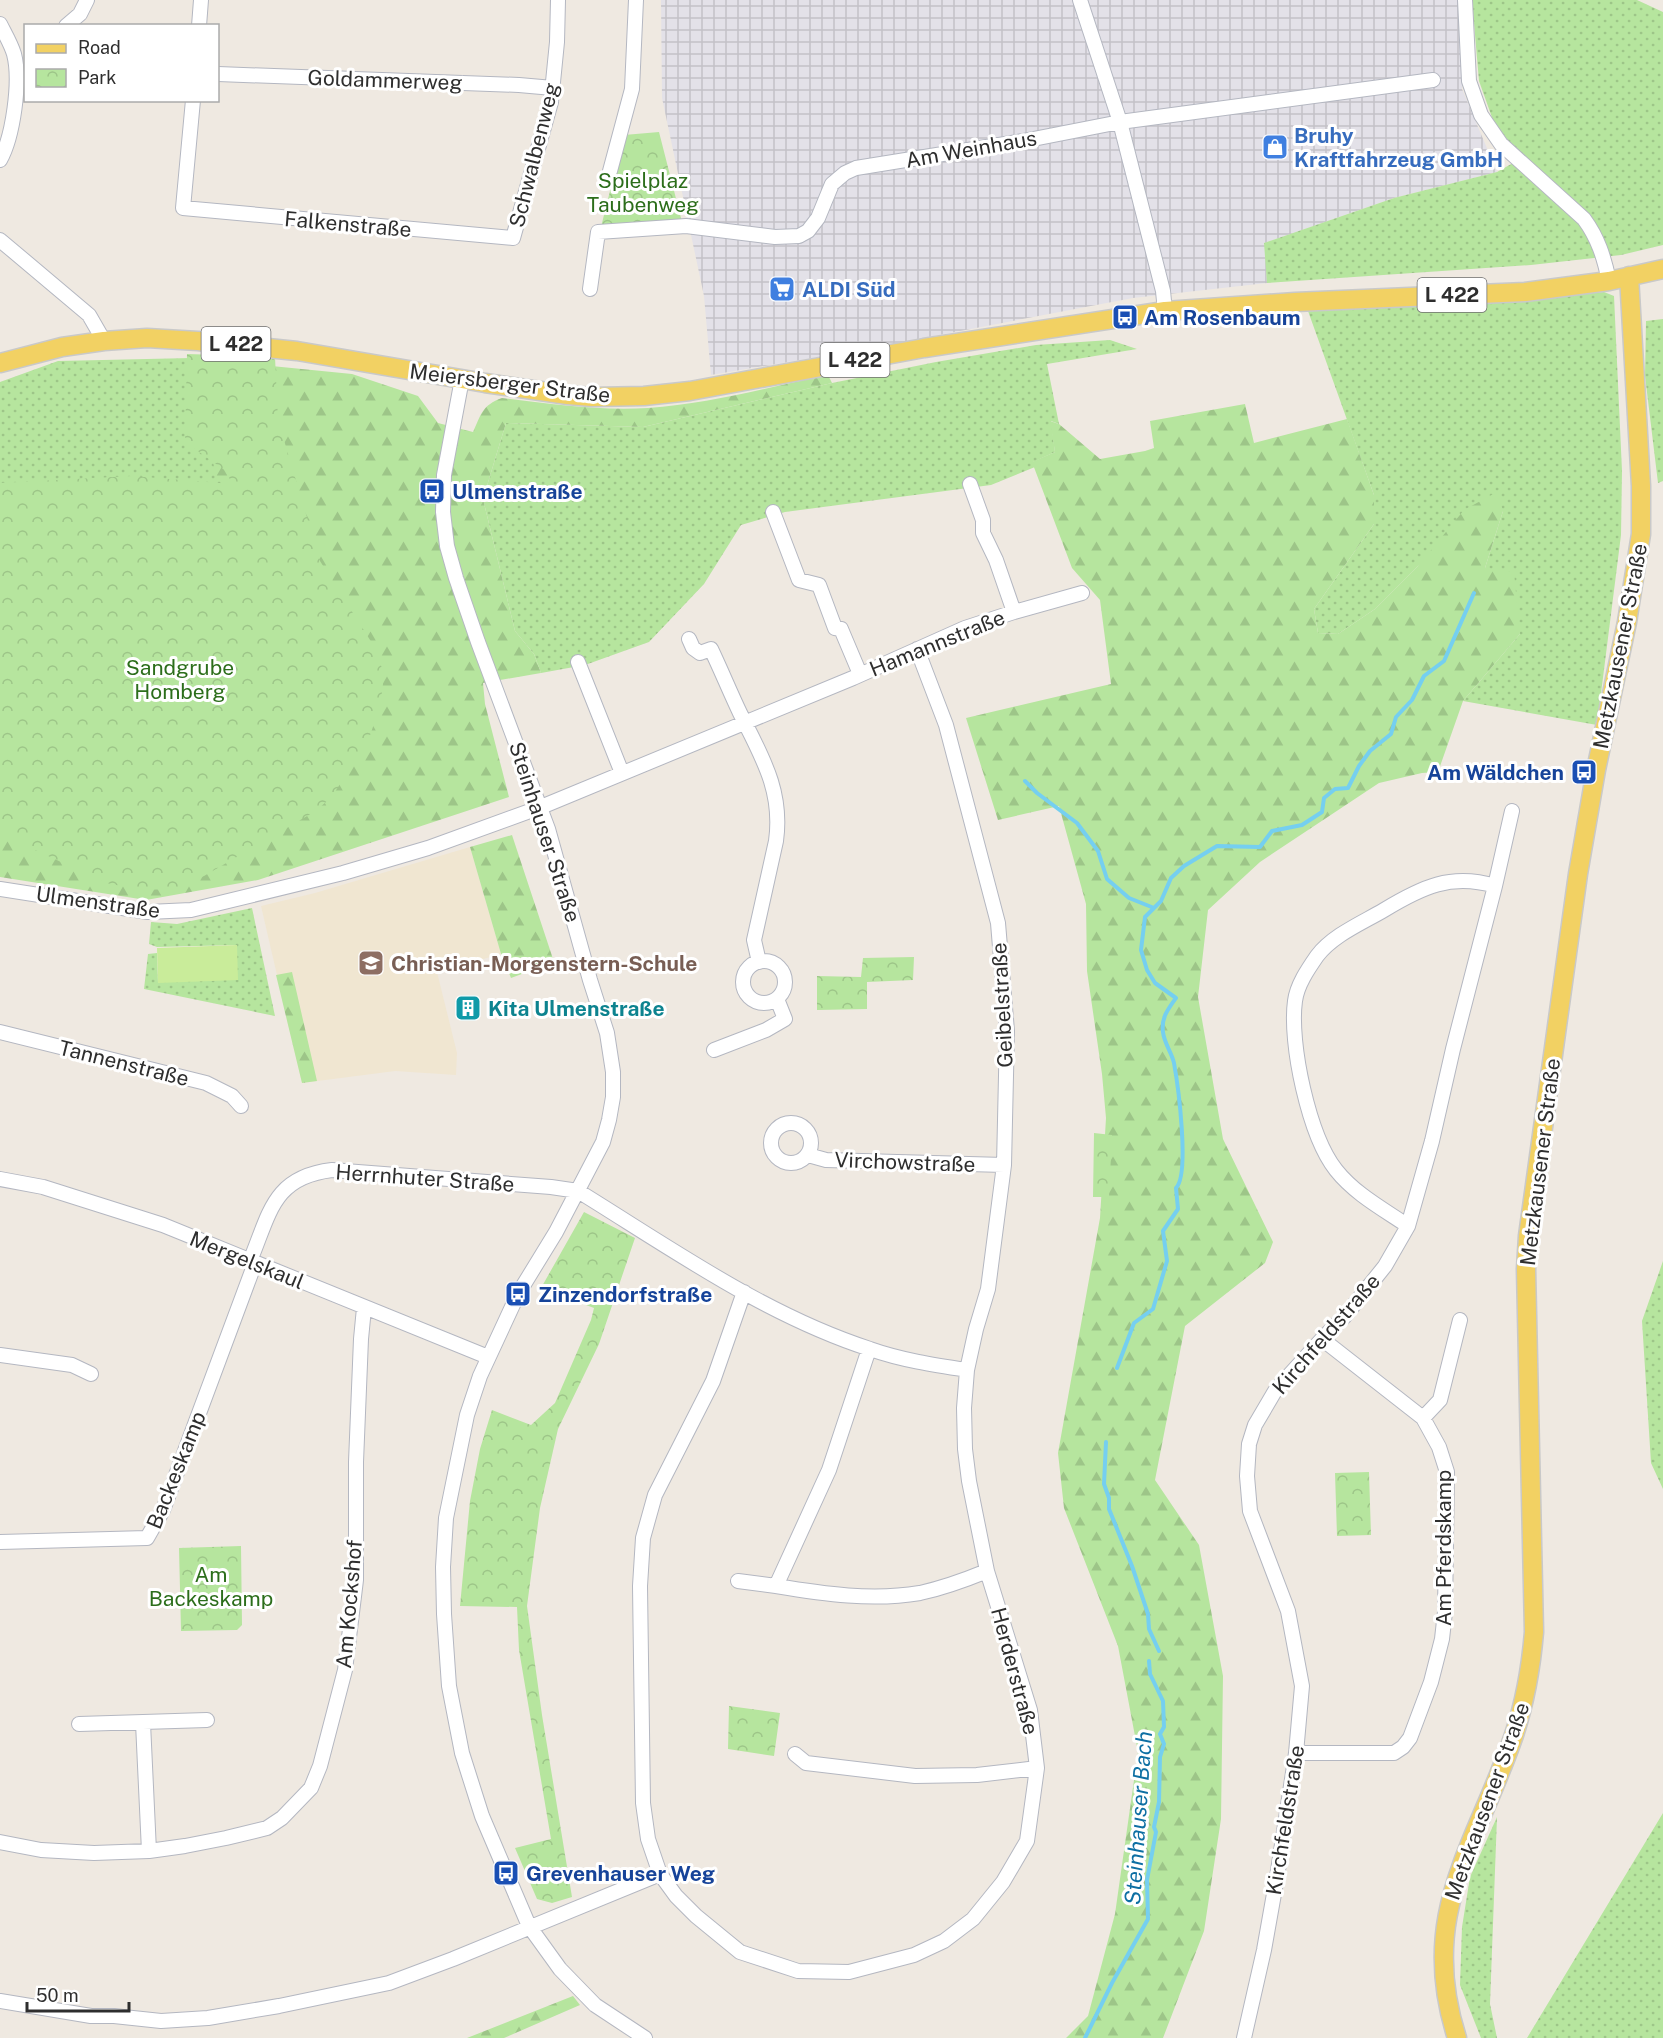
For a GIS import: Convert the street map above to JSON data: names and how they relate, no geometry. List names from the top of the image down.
{
  "streets": {
    "main road": ["L 422", "Meiersberger Straße", "Metzkausener Straße"],
    "street": [
      "Goldammerweg",
      "Am Weinhaus",
      "Schwalbenweg",
      "Falkenstraße",
      "Hamannstraße",
      "Steinhauser Straße",
      "Ulmenstraße",
      "Geibelstraße",
      "Tannenstraße",
      "Virchowstraße",
      "Herrnhuter Straße",
      "Mergelskaul",
      "Kirchfeldstraße",
      "Backeskamp",
      "Am Pferdskamp",
      "Am Kockshof",
      "Herderstraße"
    ]
  },
  "crossings": [
    ["Goldammerweg", "Schwalbenweg"],
    ["Schwalbenweg", "Falkenstraße"],
    ["Meiersberger Straße", "Metzkausener Straße"],
    ["Meiersberger Straße", "Steinhauser Straße"],
    ["Hamannstraße", "Steinhauser Straße"],
    ["Hamannstraße", "Ulmenstraße"],
    ["Hamannstraße", "Geibelstraße"],
    ["Steinhauser Straße", "Ulmenstraße"],
    ["Steinhauser Straße", "Herrnhuter Straße"],
    ["Steinhauser Straße", "Mergelskaul"],
    ["Geibelstraße", "Virchowstraße"],
    ["Geibelstraße", "Herderstraße"],
    ["Herrnhuter Straße", "Mergelskaul"],
    ["Herrnhuter Straße", "Backeskamp"],
    ["Mergelskaul", "Backeskamp"],
    ["Mergelskaul", "Am Kockshof"],
    ["Kirchfeldstraße", "Am Pferdskamp"]
  ],
  "water": ["Steinhauser Bach"],
  "parks": ["Spielplaz Taubenweg", "Sandgrube Homberg", "Am Backeskamp"],
  "places": {
    "shop": ["Bruhy Kraftfahrzeug GmbH"],
    "supermarket": ["ALDI Süd"],
    "bus stop": [
      "Am Rosenbaum",
      "Ulmenstraße",
      "Am Wäldchen",
      "Zinzendorfstraße",
      "Grevenhauser Weg"
    ],
    "school or university": ["Christian-Morgenstern-Schule"],
    "building": ["Kita Ulmenstraße"]
  },
  "legend": ["Road", "Park"],
  "scale_bar": "50 m"
}
